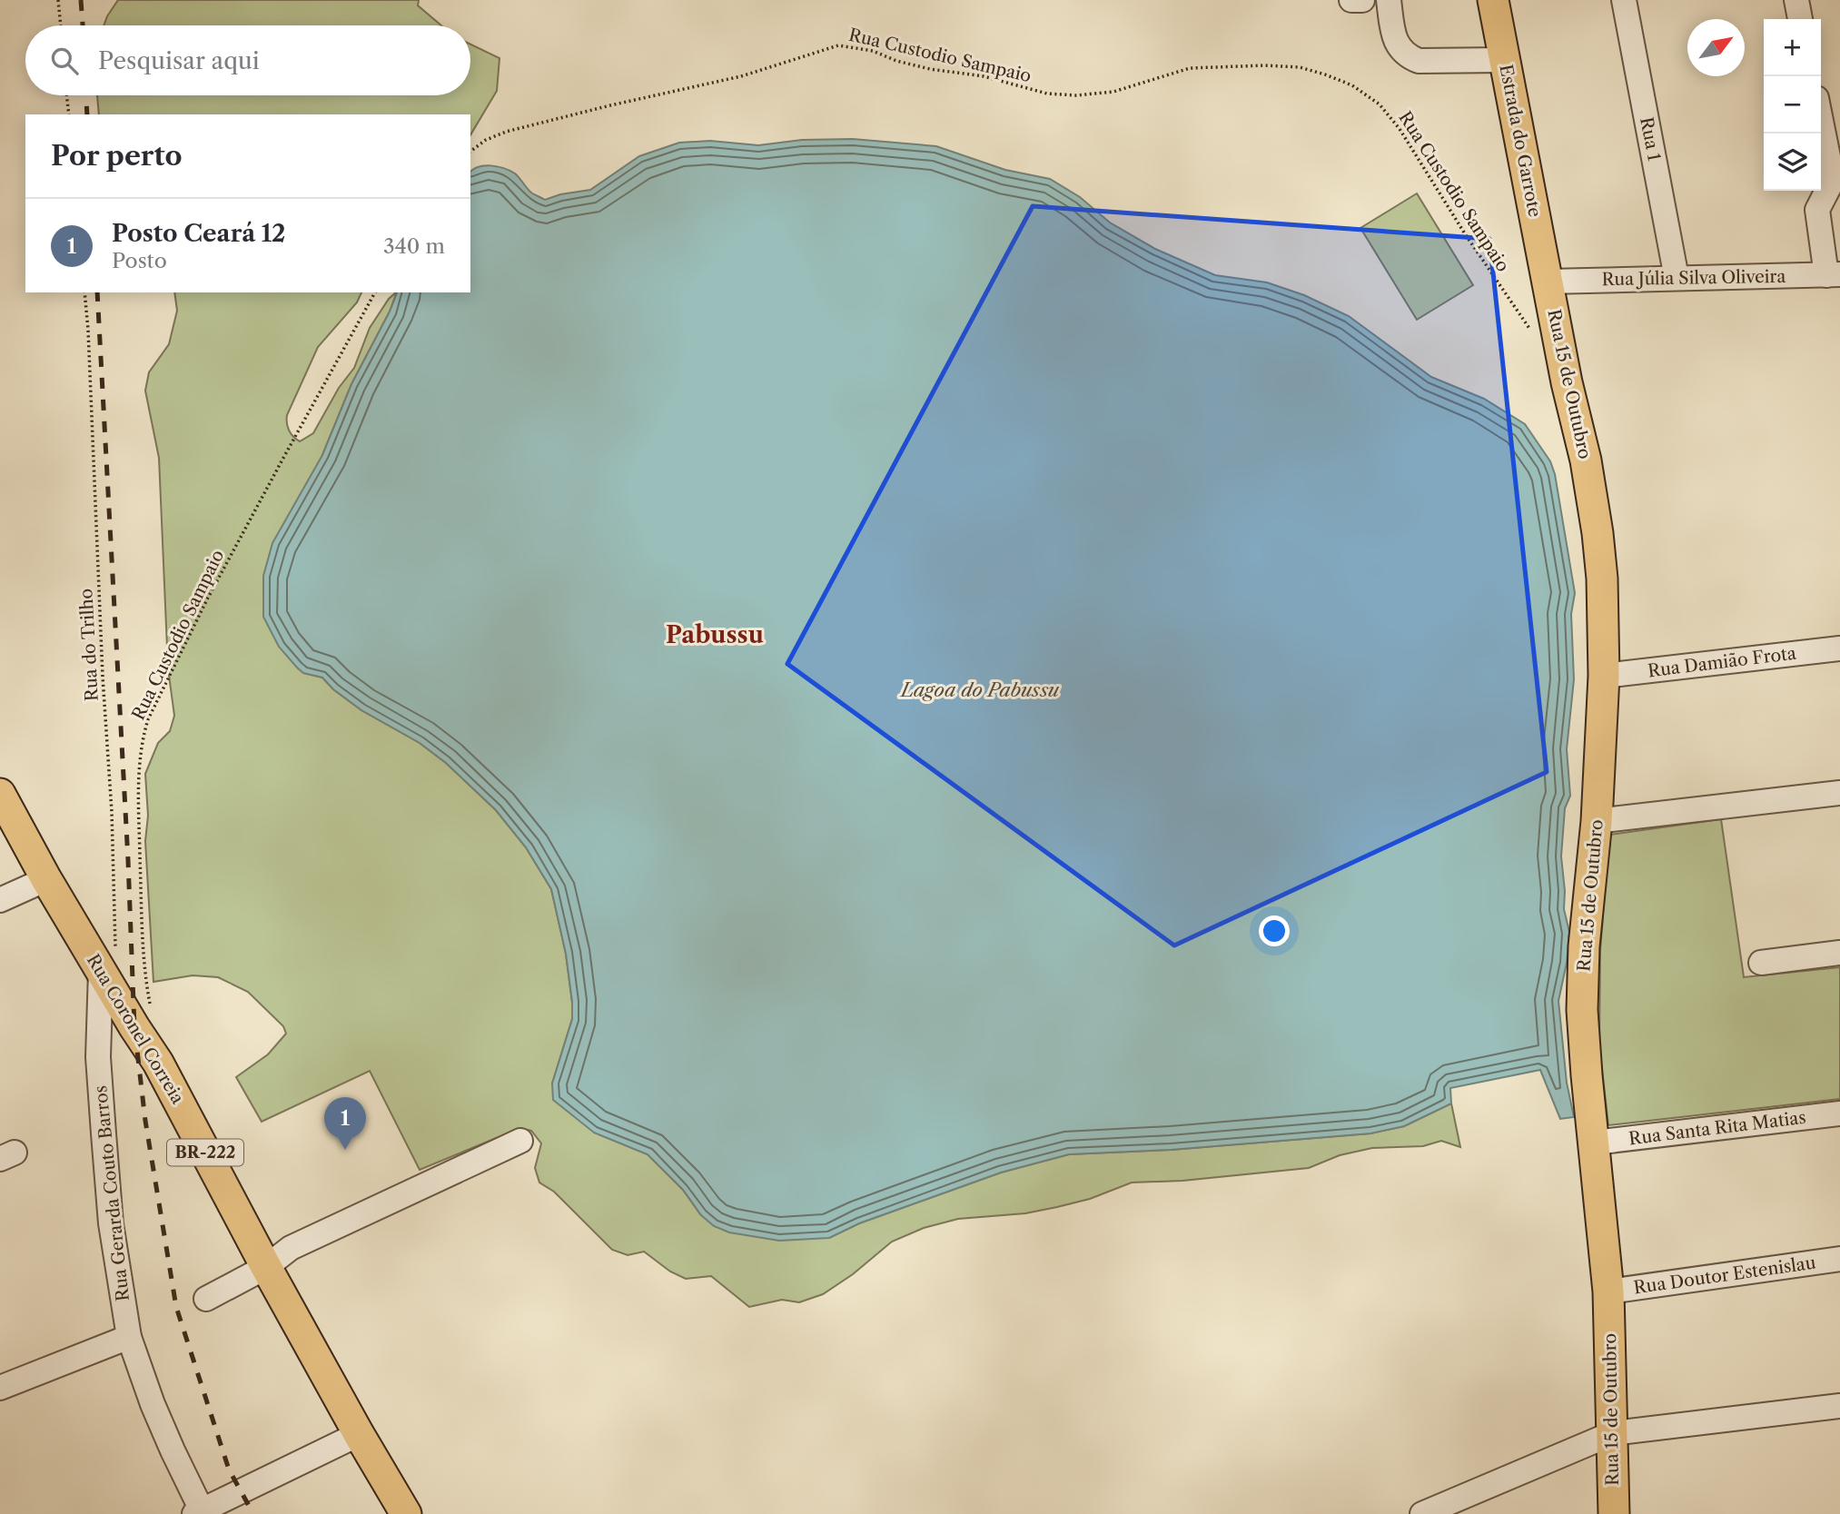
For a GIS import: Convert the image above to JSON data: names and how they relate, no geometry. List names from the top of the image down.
{
  "streets": {
    "main road": [
      "Estrada do Garrote",
      "Rua 15 de Outubro",
      "Rua Coronel Correia",
      "BR-222"
    ],
    "street": [
      "Rua 1",
      "Rua Júlia Silva Oliveira",
      "Rua Damião Frota",
      "Rua Santa Rita Matias",
      "Rua Gerarda Couto Barros",
      "Rua Doutor Estenislau"
    ],
    "path": ["Rua Custodio Sampaio", "Rua do Trilho"]
  },
  "crossings": [
    ["Rua 1", "Rua Júlia Silva Oliveira"],
    ["Estrada do Garrote", "Rua Júlia Silva Oliveira"],
    ["Estrada do Garrote", "Rua 15 de Outubro"],
    ["Rua Júlia Silva Oliveira", "Rua 15 de Outubro"],
    ["Rua 15 de Outubro", "Rua Damião Frota"],
    ["Rua 15 de Outubro", "Rua Santa Rita Matias"],
    ["Rua 15 de Outubro", "Rua Doutor Estenislau"],
    ["Rua do Trilho", "Rua Coronel Correia"],
    ["Rua do Trilho", "Rua Gerarda Couto Barros"],
    ["Rua Coronel Correia", "Rua Gerarda Couto Barros"]
  ],
  "districts": ["Pabussu"],
  "water": ["Lagoa do Pabussu"],
  "north": "top right",
  "page": {
    "map_buttons": ["+", "−"],
    "search": "Pesquisar aqui",
    "heading": "Por perto",
    "list": [
      {
        "mark": "1",
        "name": "Posto Ceará 12",
        "note": "Posto",
        "value": "340 m"
      }
    ],
    "pins": "1"
  }
}
